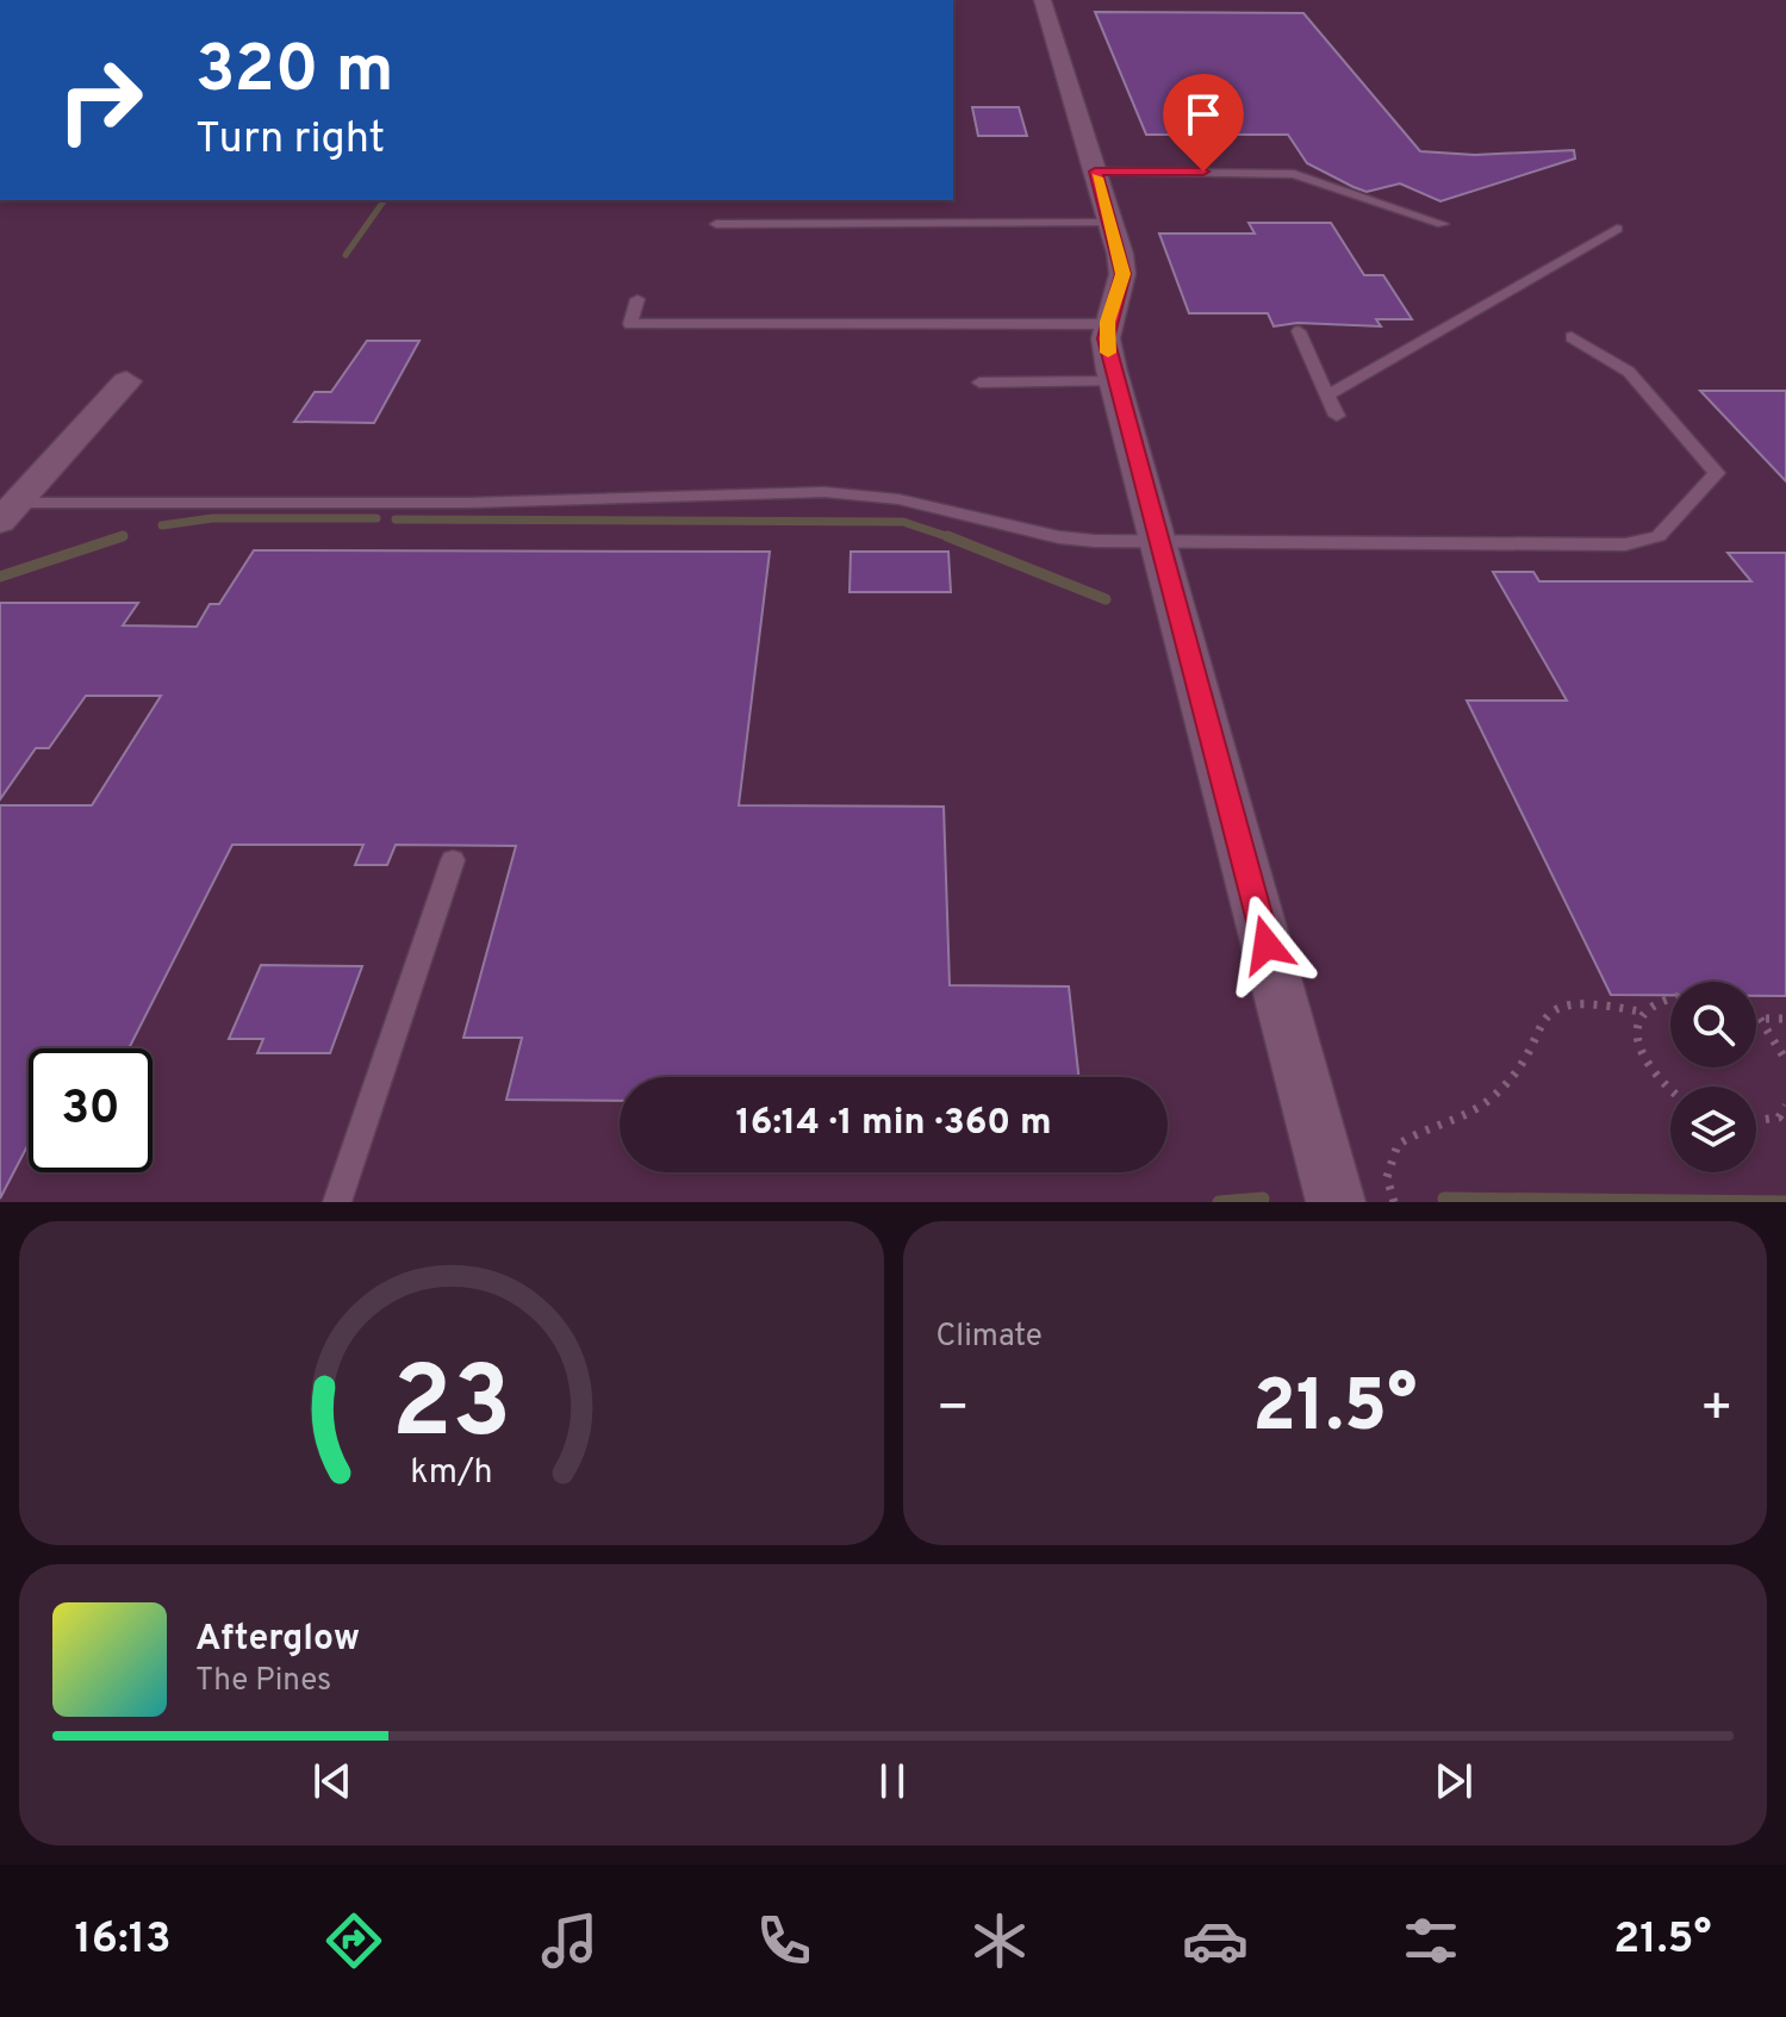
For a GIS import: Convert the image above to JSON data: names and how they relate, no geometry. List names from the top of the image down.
{
  "page": {
    "turn": ["320 m", "Turn right"],
    "limit": "30",
    "trip": "16:14 · 1 min · 360 m",
    "tile": "Climate",
    "heat": ["−", "21.5°", "+"],
    "song": ["Afterglow", "The Pines"],
    "tabs": ["16:13", "21.5°"],
    "gauge": ["23", "km/h"]
  }
}
